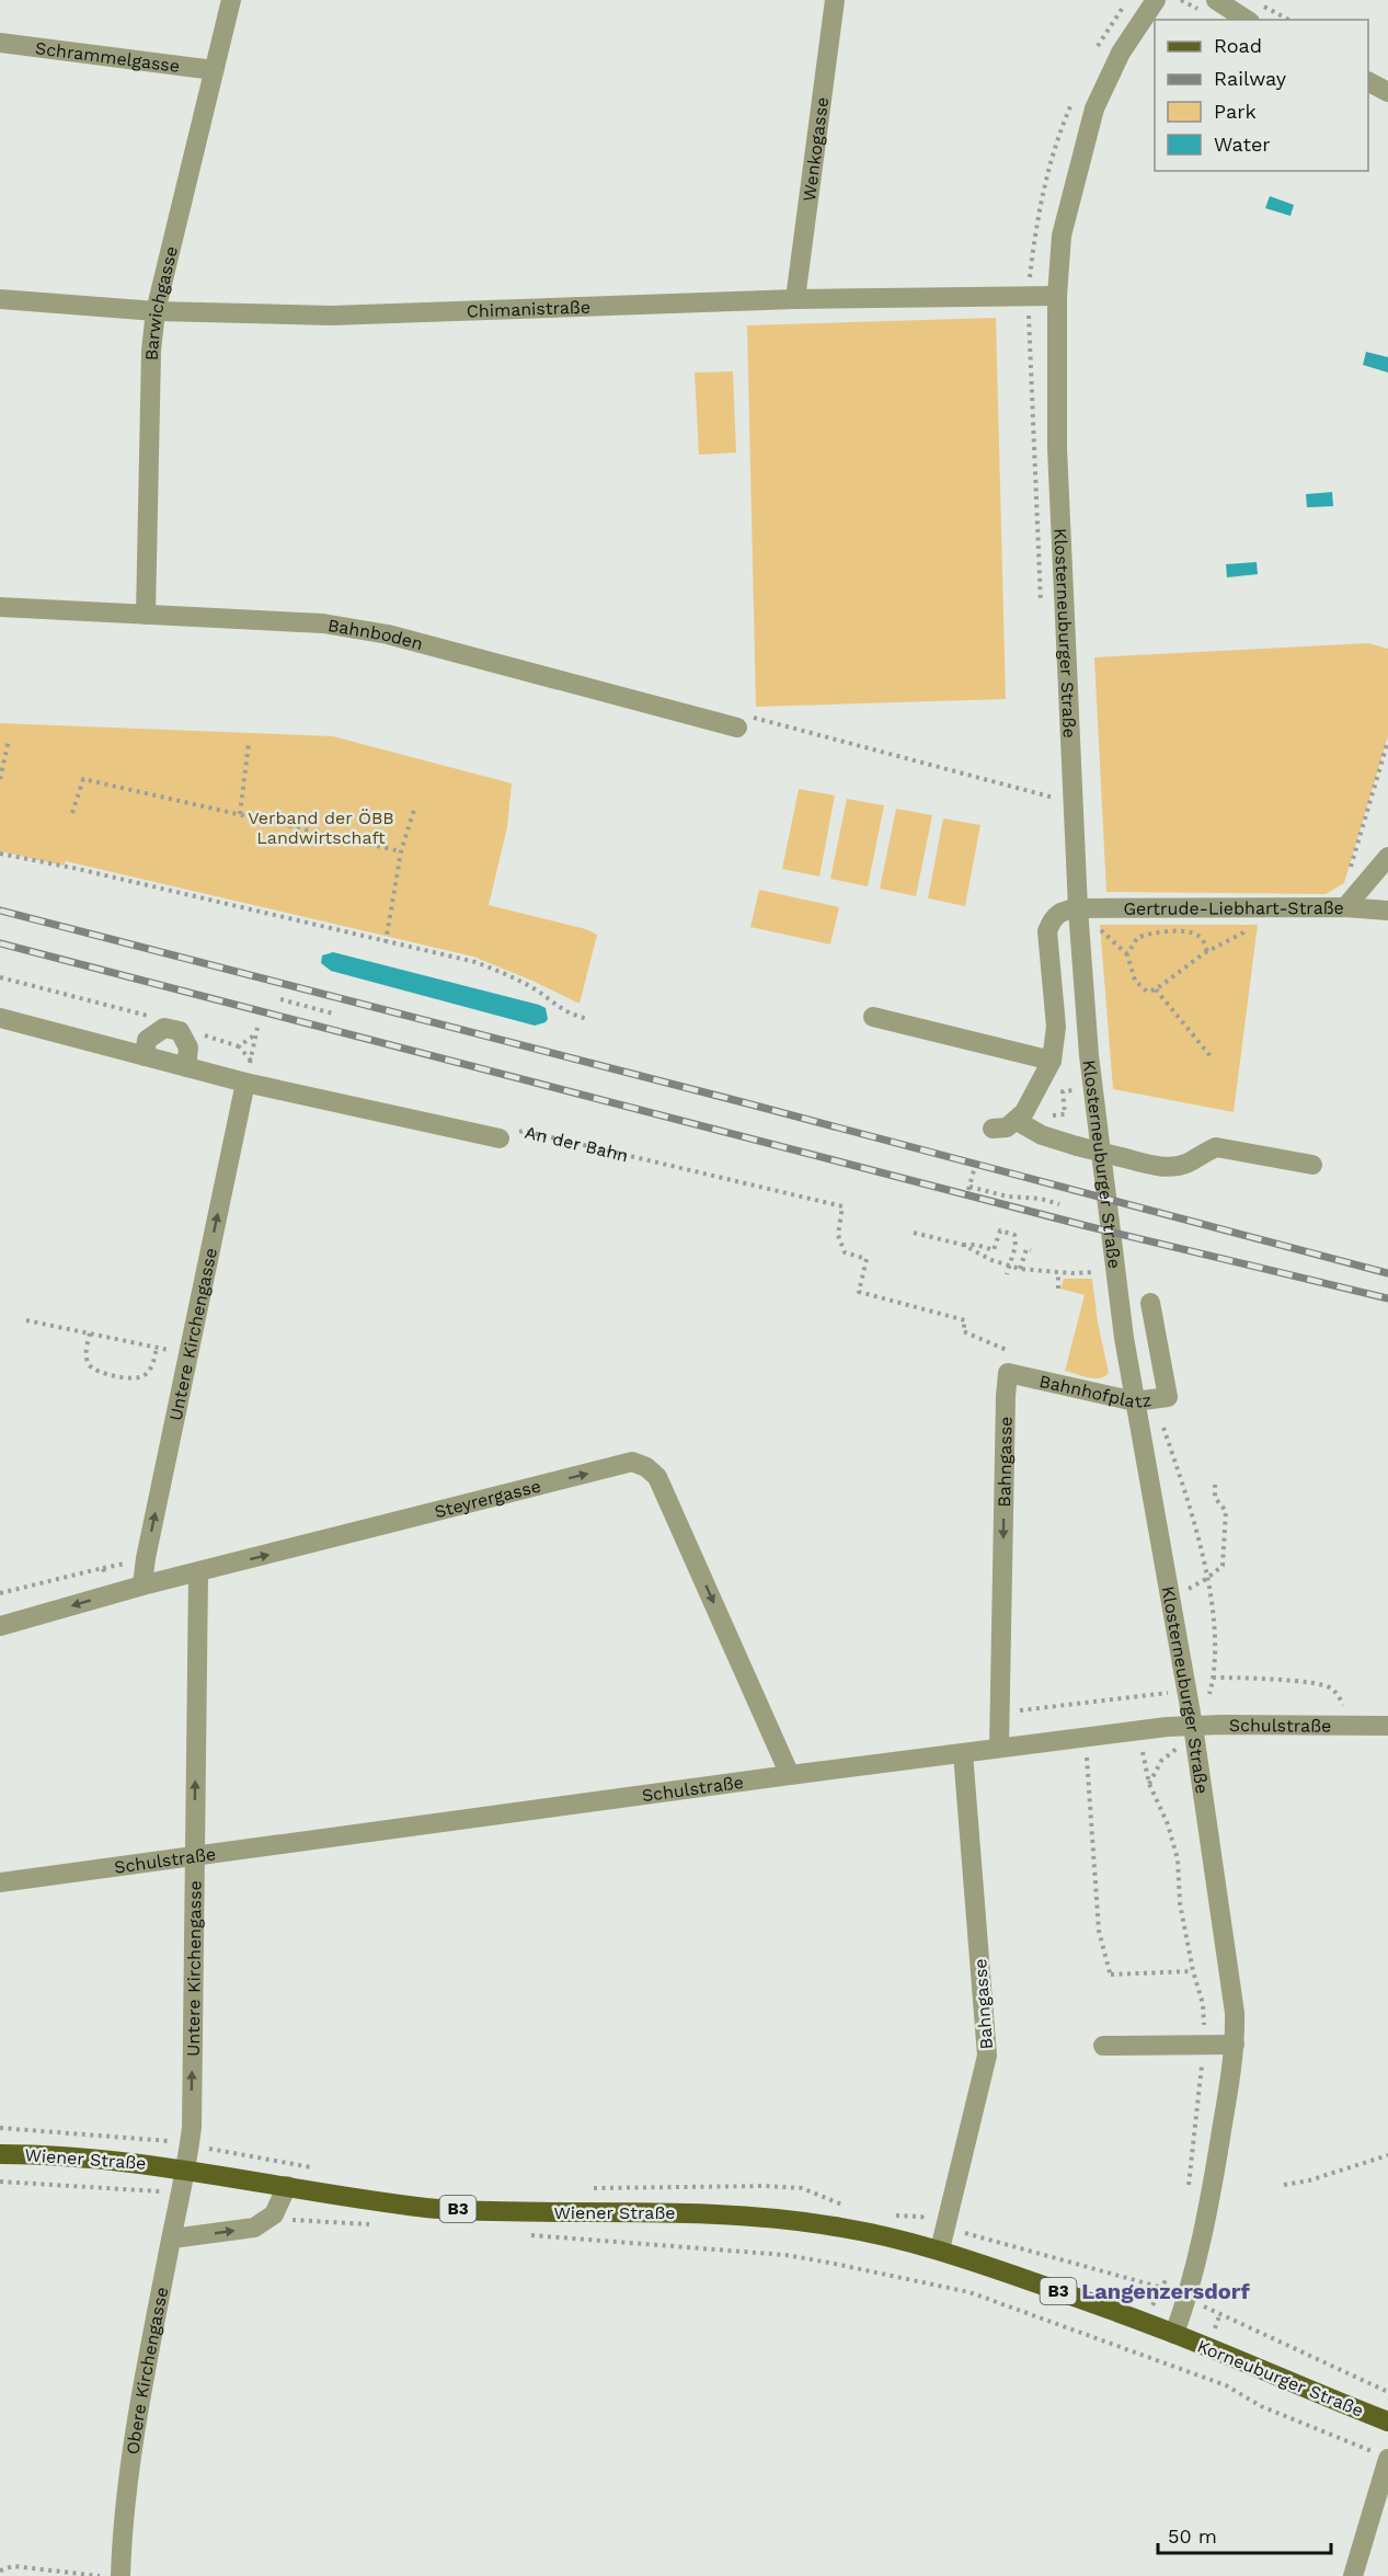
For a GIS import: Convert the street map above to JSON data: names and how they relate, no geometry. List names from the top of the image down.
{
  "streets": {
    "main road": ["Wiener Straße", "B3", "Korneuburger Straße"],
    "street": [
      "Schrammelgasse",
      "Wenkogasse",
      "Barwichgasse",
      "Chimanistraße",
      "Klosterneuburger Straße",
      "Bahnboden",
      "Gertrude-Liebhart-Straße",
      "An der Bahn",
      "Untere Kirchengasse",
      "Bahnhofplatz",
      "Bahngasse",
      "Steyrergasse",
      "Schulstraße",
      "Obere Kirchengasse"
    ]
  },
  "crossings": [
    ["Schrammelgasse", "Barwichgasse"],
    ["Wenkogasse", "Chimanistraße"],
    ["Barwichgasse", "Chimanistraße"],
    ["Barwichgasse", "Bahnboden"],
    ["Chimanistraße", "Klosterneuburger Straße"],
    ["Klosterneuburger Straße", "Gertrude-Liebhart-Straße"],
    ["Klosterneuburger Straße", "Bahnhofplatz"],
    ["Klosterneuburger Straße", "Schulstraße"],
    ["Klosterneuburger Straße", "B3"],
    ["Klosterneuburger Straße", "Korneuburger Straße"],
    ["An der Bahn", "Untere Kirchengasse"],
    ["Untere Kirchengasse", "Steyrergasse"],
    ["Untere Kirchengasse", "Schulstraße"],
    ["Untere Kirchengasse", "Wiener Straße"],
    ["Untere Kirchengasse", "Obere Kirchengasse"],
    ["Bahnhofplatz", "Bahngasse"],
    ["Bahngasse", "Schulstraße"],
    ["Bahngasse", "Wiener Straße"],
    ["Bahngasse", "B3"],
    ["Steyrergasse", "Schulstraße"],
    ["Wiener Straße", "B3"],
    ["Wiener Straße", "Obere Kirchengasse"],
    ["B3", "Korneuburger Straße"]
  ],
  "one_way": ["Untere Kirchengasse", "Bahngasse"],
  "districts": ["Langenzersdorf"],
  "parks": ["Verband der ÖBB Landwirtschaft"],
  "legend": [
    "Road",
    "Railway",
    "Park",
    "Water"
  ],
  "scale_bar": "50 m"
}
